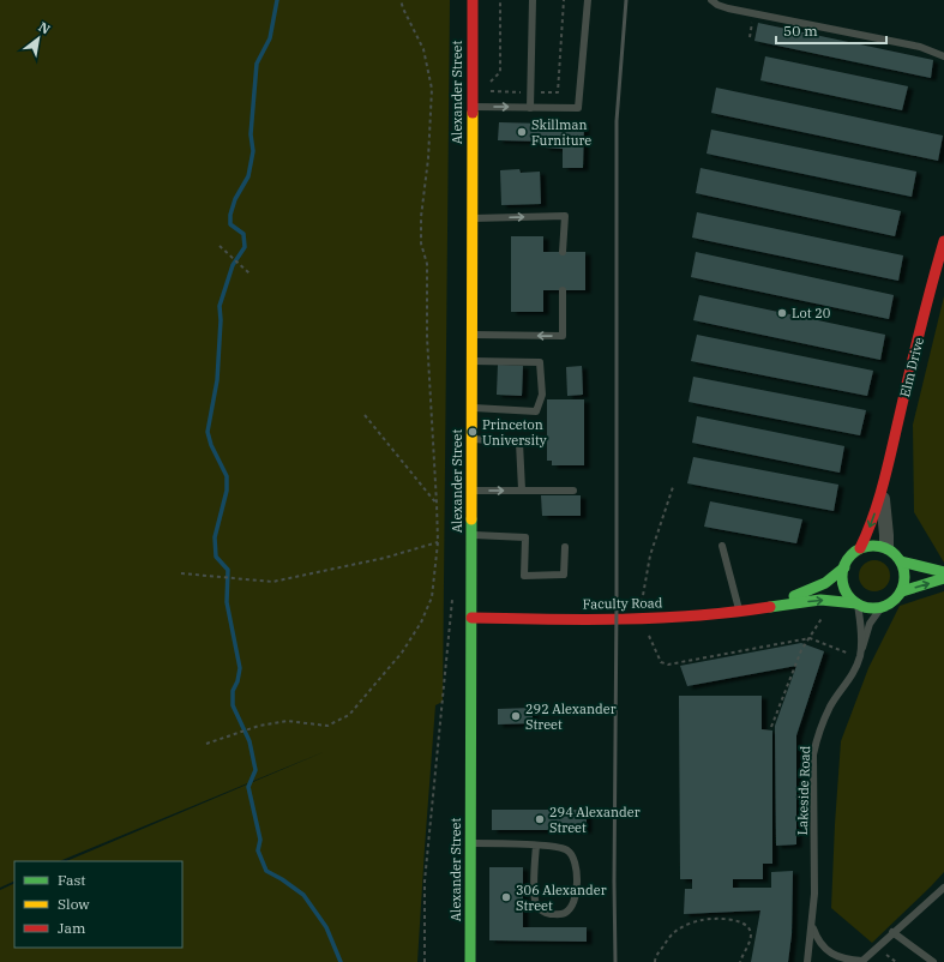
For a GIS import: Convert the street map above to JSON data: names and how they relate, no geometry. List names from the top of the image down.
{
  "streets": {
    "street": ["Alexander Street", "Elm Drive", "Faculty Road"],
    "lane": ["Lakeside Road"]
  },
  "crossings": [
    ["Alexander Street", "Faculty Road"],
    ["Elm Drive", "Faculty Road"],
    ["Elm Drive", "Lakeside Road"],
    ["Faculty Road", "Lakeside Road"]
  ],
  "places": [
    "Skillman Furniture",
    "Lot 20",
    "Princeton University",
    "292 Alexander Street",
    "294 Alexander Street",
    "306 Alexander Street"
  ],
  "legend": ["Fast", "Slow", "Jam"],
  "scale_bar": "50 m",
  "north": "top right"
}
